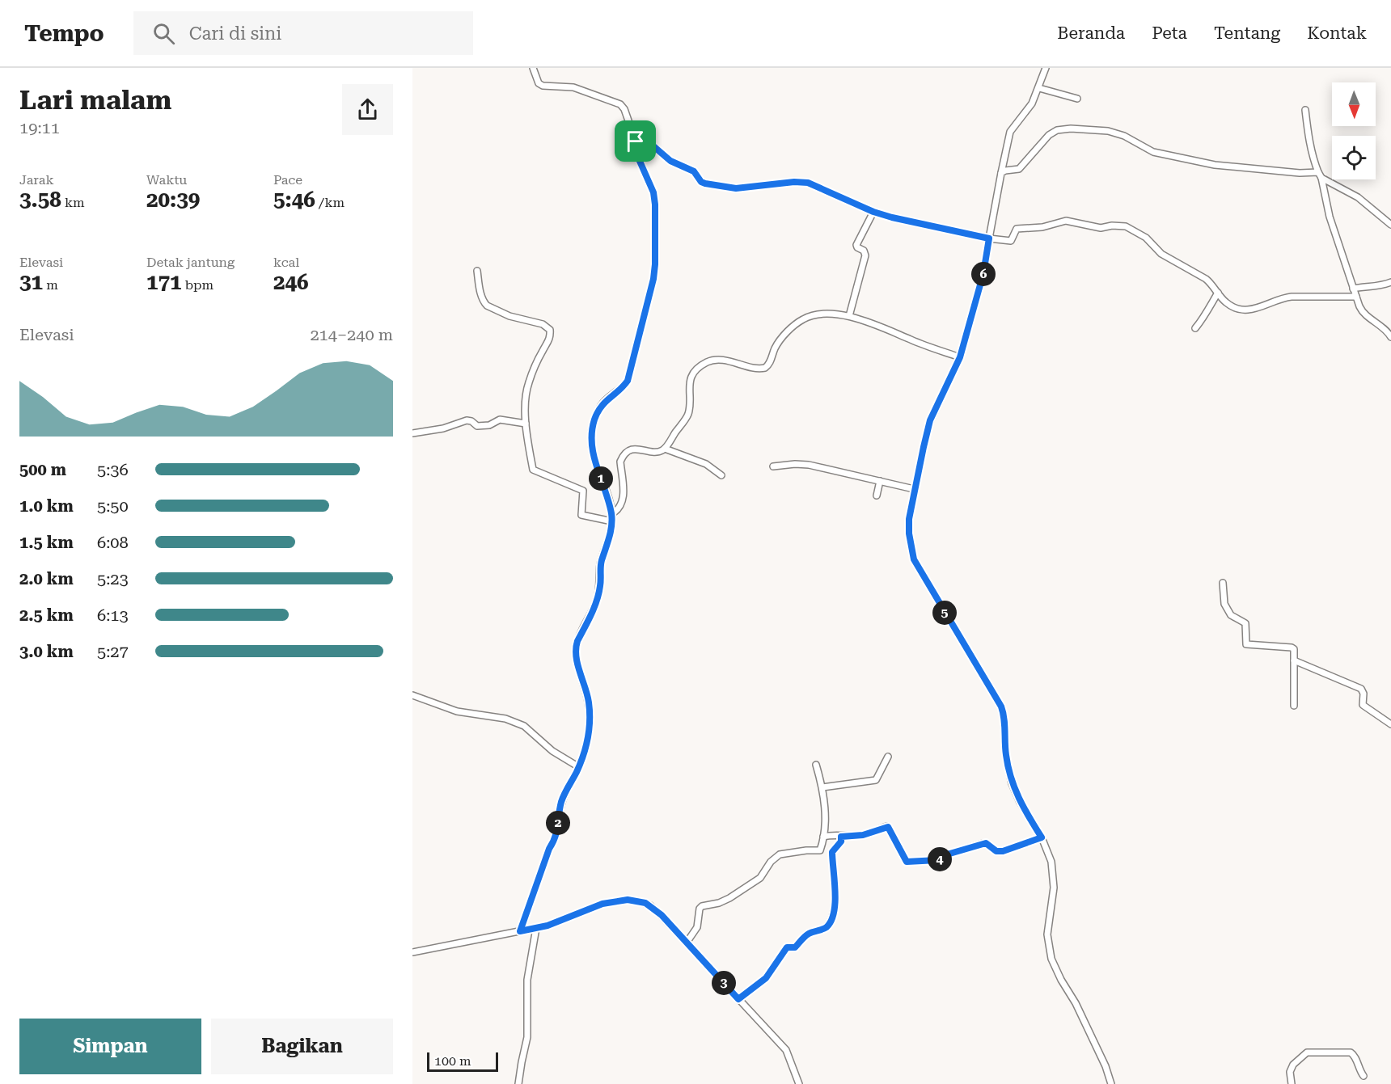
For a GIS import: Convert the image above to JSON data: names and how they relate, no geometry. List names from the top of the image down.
{
  "scale_bar": "100 m",
  "north": "bottom",
  "page": {
    "header": "Tempo",
    "search": "Cari di sini",
    "nav": [
      "Beranda",
      "Peta",
      "Tentang",
      "Kontak"
    ],
    "heading": ["Lari malam", "19:11"],
    "stats": [
      ["Jarak", "3.58 km"],
      ["Waktu", "20:39"],
      ["Pace", "5:46 /km"],
      ["Elevasi", "31 m"],
      ["Detak jantung", "171 bpm"],
      ["kcal", "246"]
    ],
    "pins": [
      "6",
      "1",
      "5",
      "2",
      "4",
      "3"
    ],
    "chart": ["Elevasi", "214–240 m"],
    "list": [
      {
        "name": "500 m",
        "note": "5:36"
      },
      {
        "name": "1.0 km",
        "note": "5:50"
      },
      {
        "name": "1.5 km",
        "note": "6:08"
      },
      {
        "name": "2.0 km",
        "note": "5:23"
      },
      {
        "name": "2.5 km",
        "note": "6:13"
      },
      {
        "name": "3.0 km",
        "note": "5:27"
      }
    ],
    "buttons": ["Simpan", "Bagikan"],
    "scale": "100 m"
  }
}
